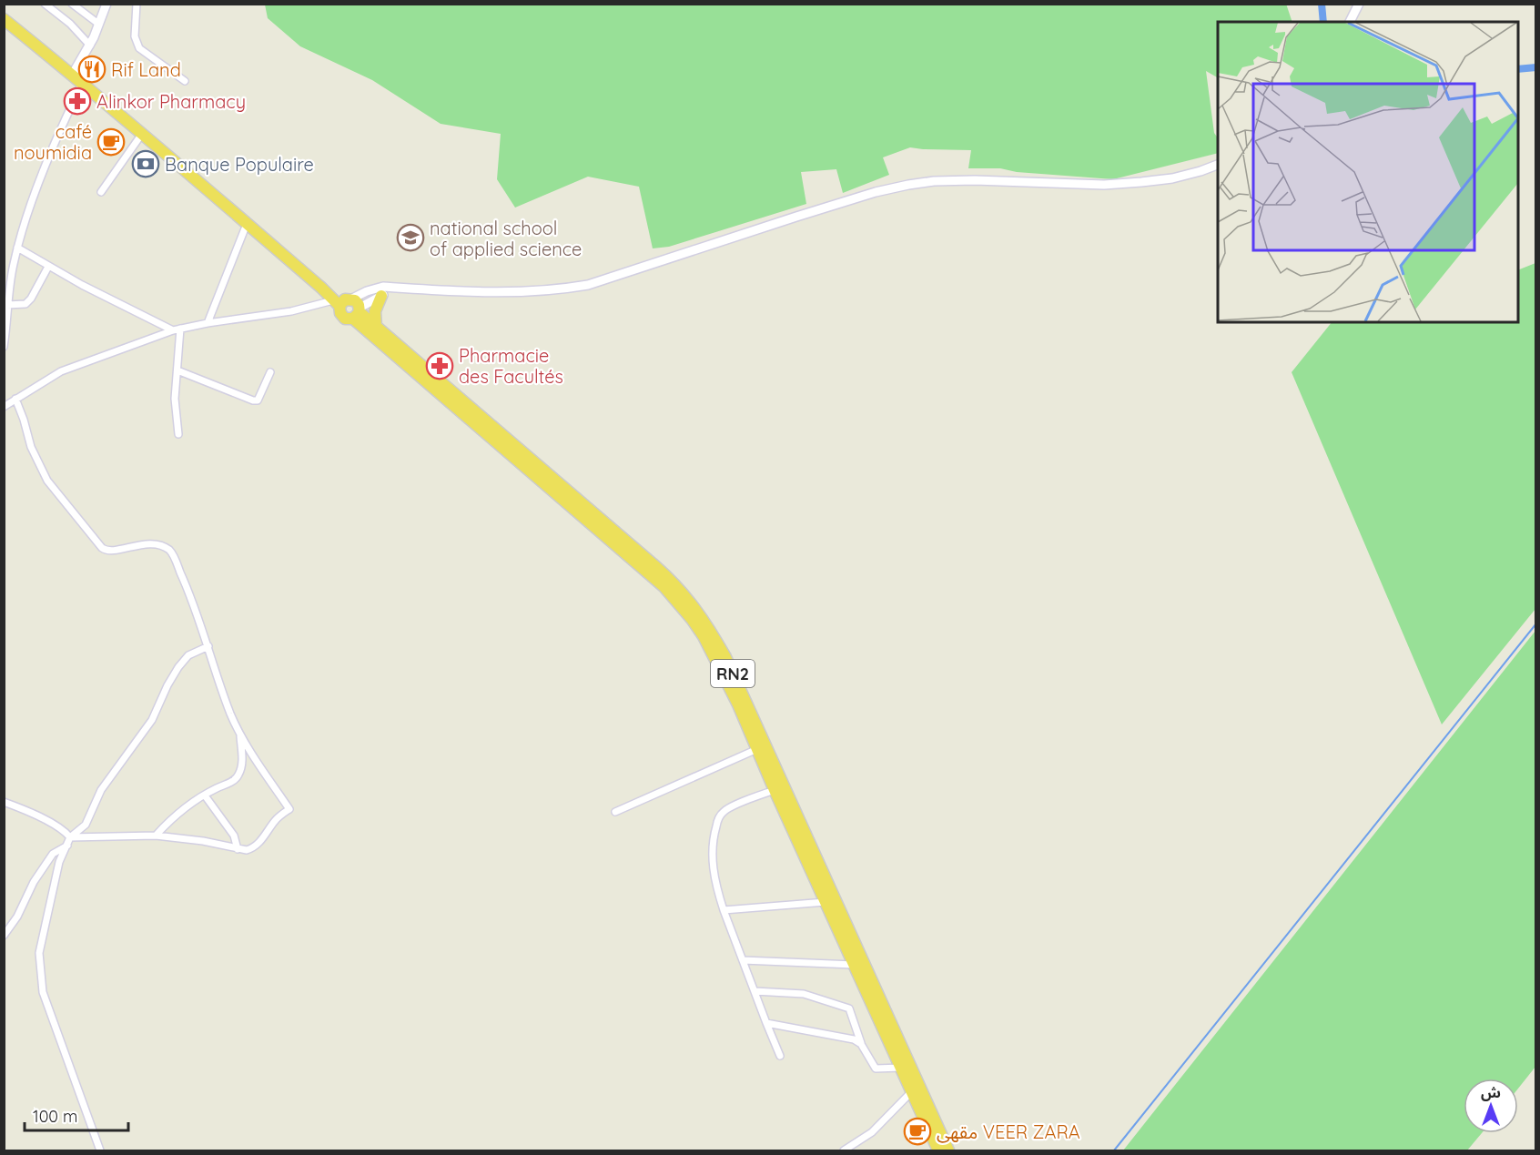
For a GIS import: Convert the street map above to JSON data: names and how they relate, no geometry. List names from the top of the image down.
{
  "streets": {
    "highway": ["RN2"]
  },
  "places": {
    "restaurant": ["Rif Land"],
    "pharmacy": ["Alinkor Pharmacy", "Pharmacie des Facultés"],
    "cafe": ["café noumidia", "مقهى VEER ZARA"],
    "bank": ["Banque Populaire"],
    "school or university": ["national school of applied science"]
  },
  "scale_bar": "100 m",
  "north": "top"
}
